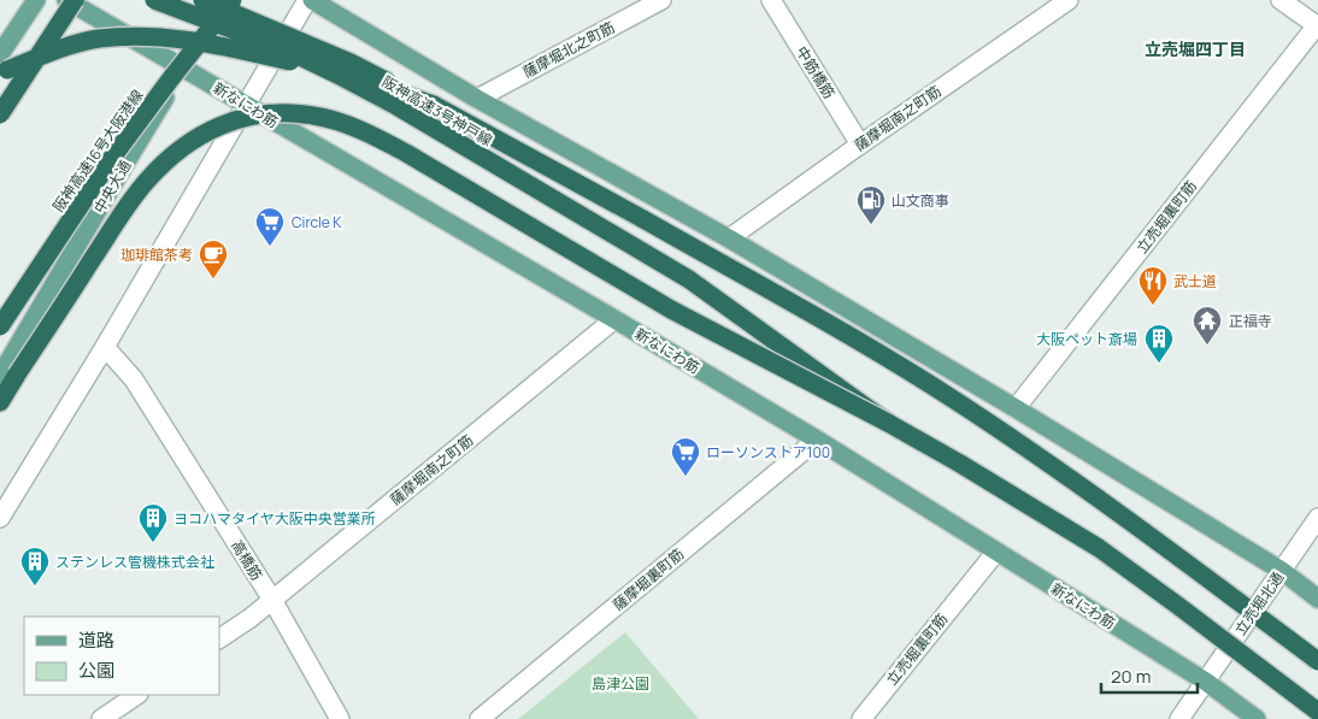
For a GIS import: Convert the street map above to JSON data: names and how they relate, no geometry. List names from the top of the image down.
{
  "streets": {
    "highway": ["阪神高速3号神戸線", "阪神高速16号大阪港線"],
    "main road": ["新なにわ筋", "中央大通"],
    "street": [
      "薩摩堀北之町筋",
      "中筋橋筋",
      "薩摩堀南之町筋",
      "立売堀裏町筋",
      "高橋筋",
      "薩摩堀裏町筋",
      "立売堀北通"
    ]
  },
  "crossings": [
    ["中筋橋筋", "薩摩堀南之町筋"],
    ["新なにわ筋", "薩摩堀南之町筋"],
    ["新なにわ筋", "中央大通"],
    ["新なにわ筋", "立売堀裏町筋"],
    ["新なにわ筋", "薩摩堀裏町筋"],
    ["新なにわ筋", "立売堀北通"],
    ["薩摩堀南之町筋", "高橋筋"],
    ["阪神高速16号大阪港線", "中央大通"]
  ],
  "districts": ["立売堀四丁目"],
  "parks": ["島津公園"],
  "places": {
    "fuel station": ["山文商事"],
    "supermarket": ["Circle K", "ローソンストア100"],
    "cafe": ["珈琲館茶考"],
    "restaurant": ["武士道"],
    "temple": ["正福寺"],
    "building": ["大阪ペット斎場", "ヨコハマタイヤ大阪中央営業所", "ステンレス管機株式会社"]
  },
  "legend": ["道路", "公園"],
  "scale_bar": "20 m"
}
